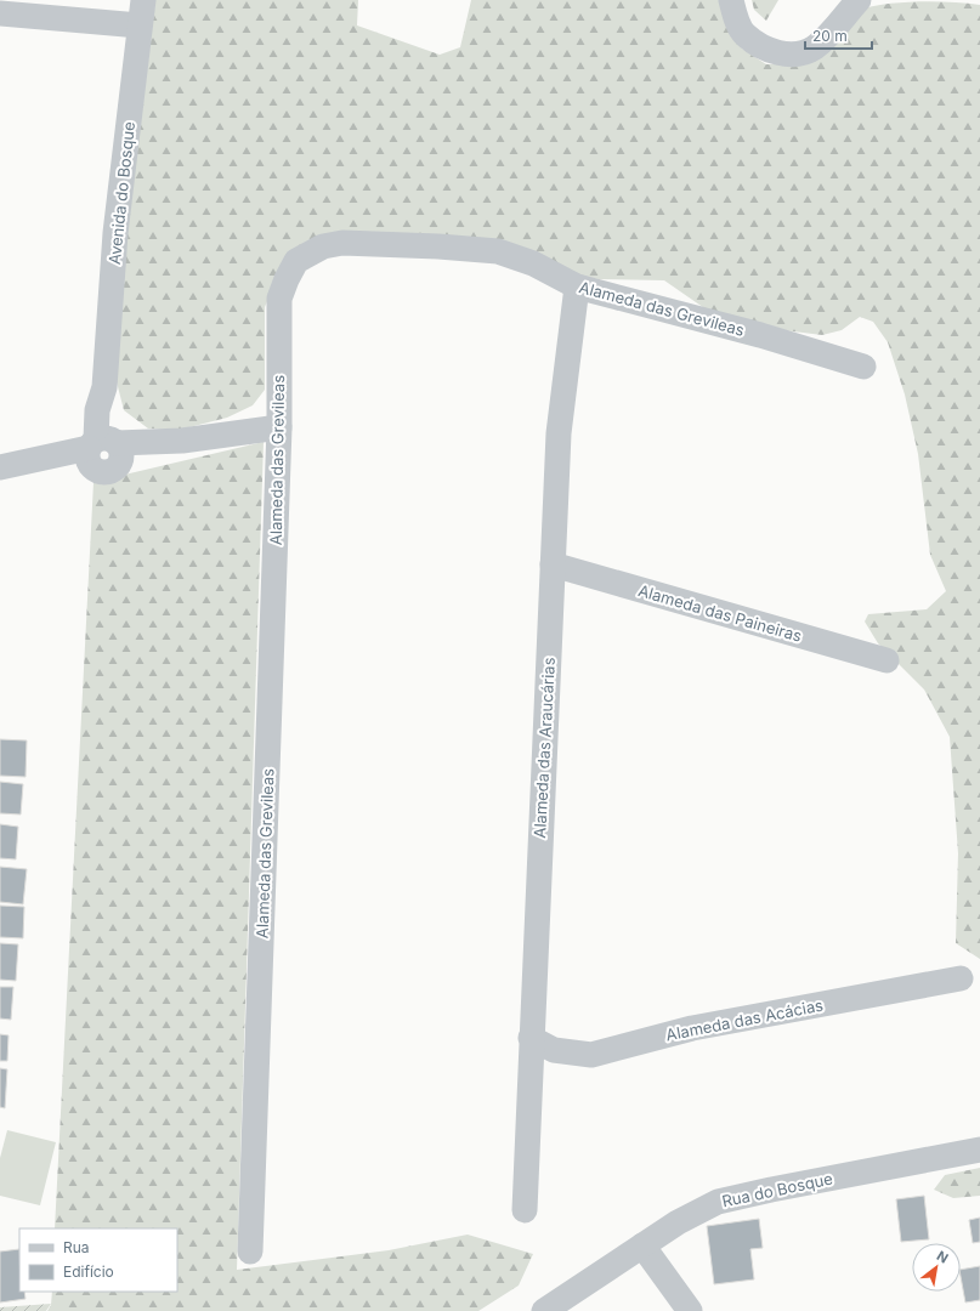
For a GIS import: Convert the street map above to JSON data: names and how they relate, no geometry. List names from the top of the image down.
{
  "streets": {
    "street": [
      "Avenida do Bosque",
      "Alameda das Grevileas",
      "Alameda das Paineiras",
      "Alameda das Araucárias",
      "Alameda das Acácias",
      "Rua do Bosque"
    ]
  },
  "crossings": [
    ["Alameda das Grevileas", "Alameda das Araucárias"],
    ["Alameda das Paineiras", "Alameda das Araucárias"],
    ["Alameda das Araucárias", "Alameda das Acácias"]
  ],
  "legend": ["Rua", "Edifício"],
  "scale_bar": "20 m",
  "north": "top right"
}
